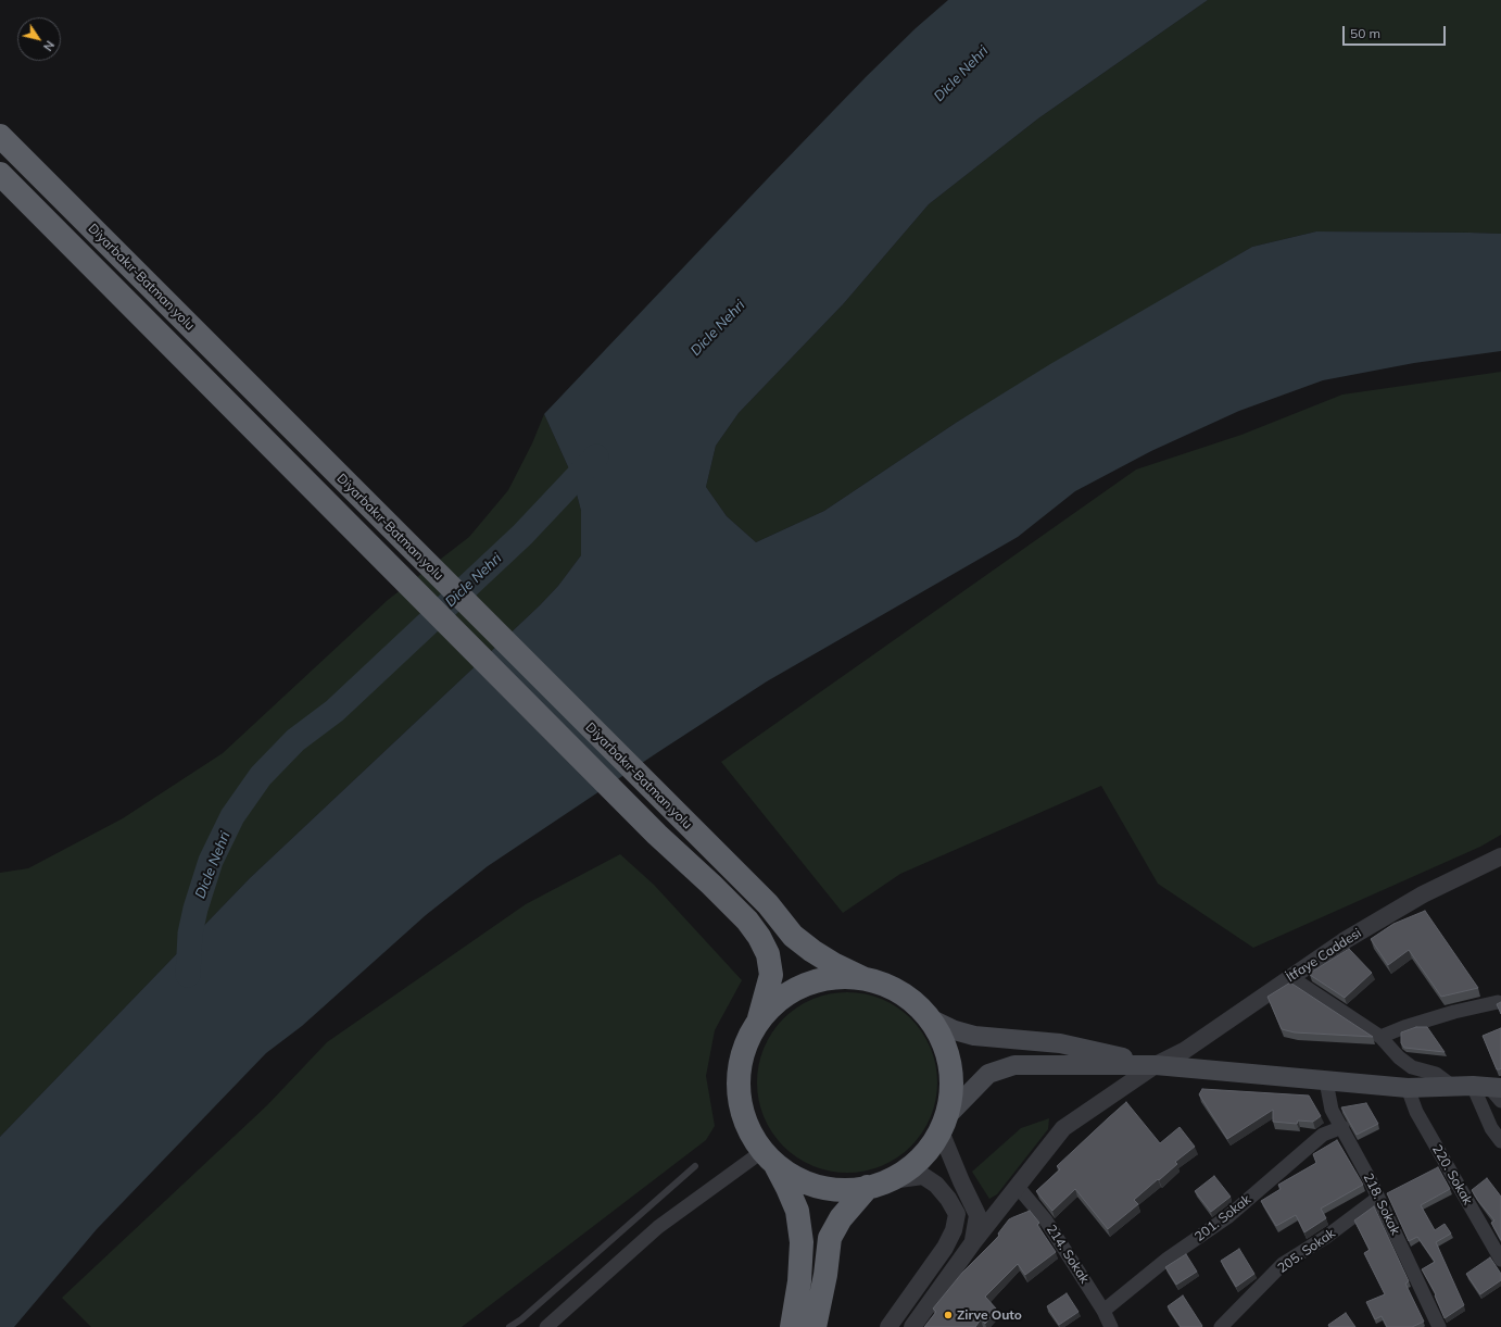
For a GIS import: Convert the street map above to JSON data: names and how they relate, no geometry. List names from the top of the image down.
{
  "streets": {
    "highway": ["Diyarbakır-Batman yolu"],
    "street": [
      "İtfaye Caddesi",
      "220. Sokak",
      "218. Sokak",
      "201. Sokak",
      "205. Sokak",
      "214. Sokak"
    ]
  },
  "crossings": [
    ["İtfaye Caddesi", "214. Sokak"],
    ["218. Sokak", "201. Sokak"],
    ["218. Sokak", "205. Sokak"],
    ["201. Sokak", "214. Sokak"]
  ],
  "water": ["Dicle Nehri"],
  "places": ["Zirve Outo"],
  "scale_bar": "50 m",
  "north": "bottom right"
}
